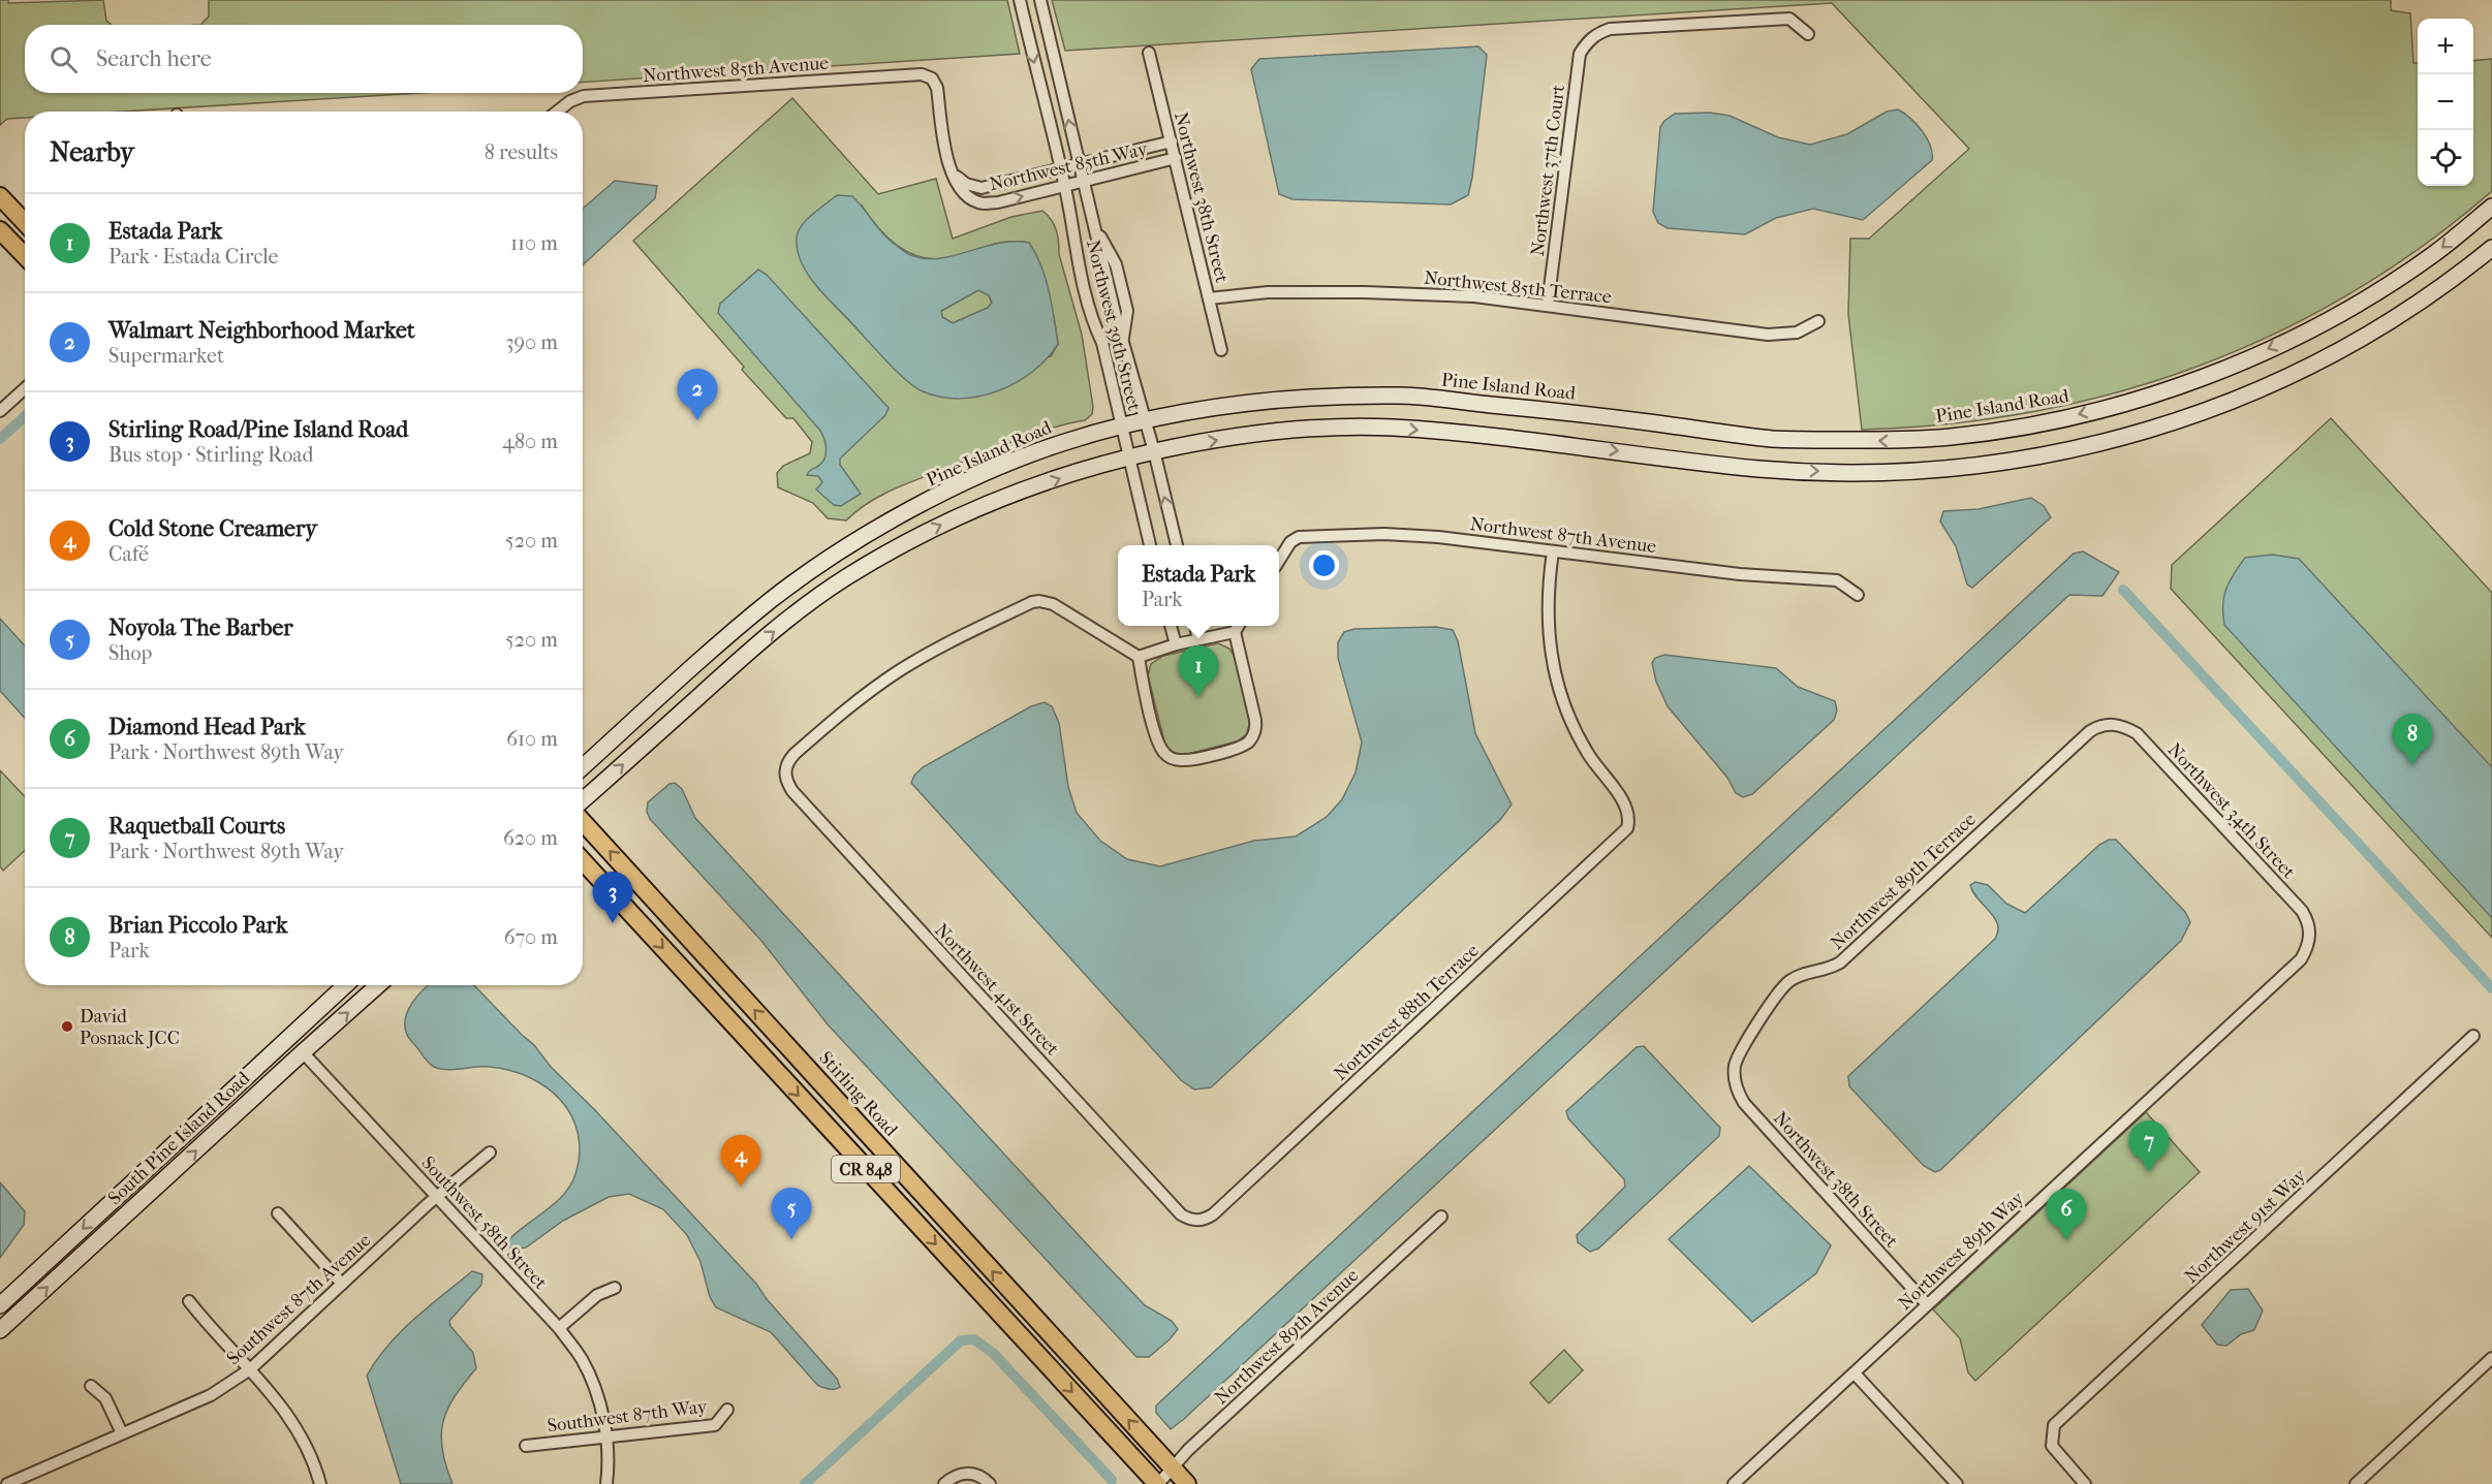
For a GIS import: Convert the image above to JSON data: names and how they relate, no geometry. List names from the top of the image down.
{
  "streets": {
    "main road": [
      "Pine Island Road",
      "Stirling Road",
      "South Pine Island Road",
      "CR 848"
    ],
    "street": [
      "Northwest 85th Avenue",
      "Northwest 85th Way",
      "Northwest 37th Court",
      "Northwest 38th Street",
      "Northwest 85th Terrace",
      "Northwest 39th Street",
      "Northwest 87th Avenue",
      "Northwest 34th Street",
      "Northwest 89th Terrace",
      "Northwest 41st Street",
      "Northwest 88th Terrace",
      "Southwest 58th Street",
      "Northwest 91st Way",
      "Northwest 89th Way",
      "Southwest 87th Avenue",
      "Northwest 89th Avenue",
      "Southwest 87th Way"
    ]
  },
  "crossings": [
    ["Northwest 85th Avenue", "Northwest 85th Way"],
    ["Northwest 85th Way", "Northwest 38th Street"],
    ["Northwest 85th Way", "Northwest 39th Street"],
    ["Northwest 37th Court", "Northwest 85th Terrace"],
    ["Northwest 38th Street", "Northwest 85th Terrace"],
    ["Northwest 38th Street", "Northwest 89th Terrace"],
    ["Northwest 38th Street", "Northwest 89th Way"],
    ["Northwest 39th Street", "Pine Island Road"],
    ["Northwest 87th Avenue", "Northwest 88th Terrace"],
    ["Northwest 34th Street", "Northwest 89th Terrace"],
    ["Northwest 34th Street", "Northwest 89th Way"],
    ["Northwest 41st Street", "Northwest 88th Terrace"],
    ["Stirling Road", "Northwest 89th Avenue"],
    ["South Pine Island Road", "Southwest 58th Street"],
    ["CR 848", "Northwest 89th Avenue"],
    ["Southwest 58th Street", "Southwest 87th Avenue"],
    ["Southwest 58th Street", "Southwest 87th Way"]
  ],
  "places": ["David Posnack JCC"],
  "page": {
    "map_buttons": ["+", "−"],
    "search": "Search here",
    "heading": ["Nearby", "8 results"],
    "list": [
      {
        "mark": "1",
        "name": "Estada Park",
        "note": "Park · Estada Circle",
        "value": "110 m"
      },
      {
        "mark": "2",
        "name": "Walmart Neighborhood Market",
        "note": "Supermarket",
        "value": "390 m"
      },
      {
        "mark": "3",
        "name": "Stirling Road/Pine Island Road",
        "note": "Bus stop · Stirling Road",
        "value": "480 m"
      },
      {
        "mark": "4",
        "name": "Cold Stone Creamery",
        "note": "Café",
        "value": "520 m"
      },
      {
        "mark": "5",
        "name": "Noyola The Barber",
        "note": "Shop",
        "value": "520 m"
      },
      {
        "mark": "6",
        "name": "Diamond Head Park",
        "note": "Park · Northwest 89th Way",
        "value": "610 m"
      },
      {
        "mark": "7",
        "name": "Raquetball Courts",
        "note": "Park · Northwest 89th Way",
        "value": "620 m"
      },
      {
        "mark": "8",
        "name": "Brian Piccolo Park",
        "note": "Park",
        "value": "670 m"
      }
    ],
    "pins": [
      "2",
      "1",
      "8",
      "3",
      "7",
      "4",
      "5",
      "6"
    ],
    "popup": ["Estada Park", "Park"]
  }
}
